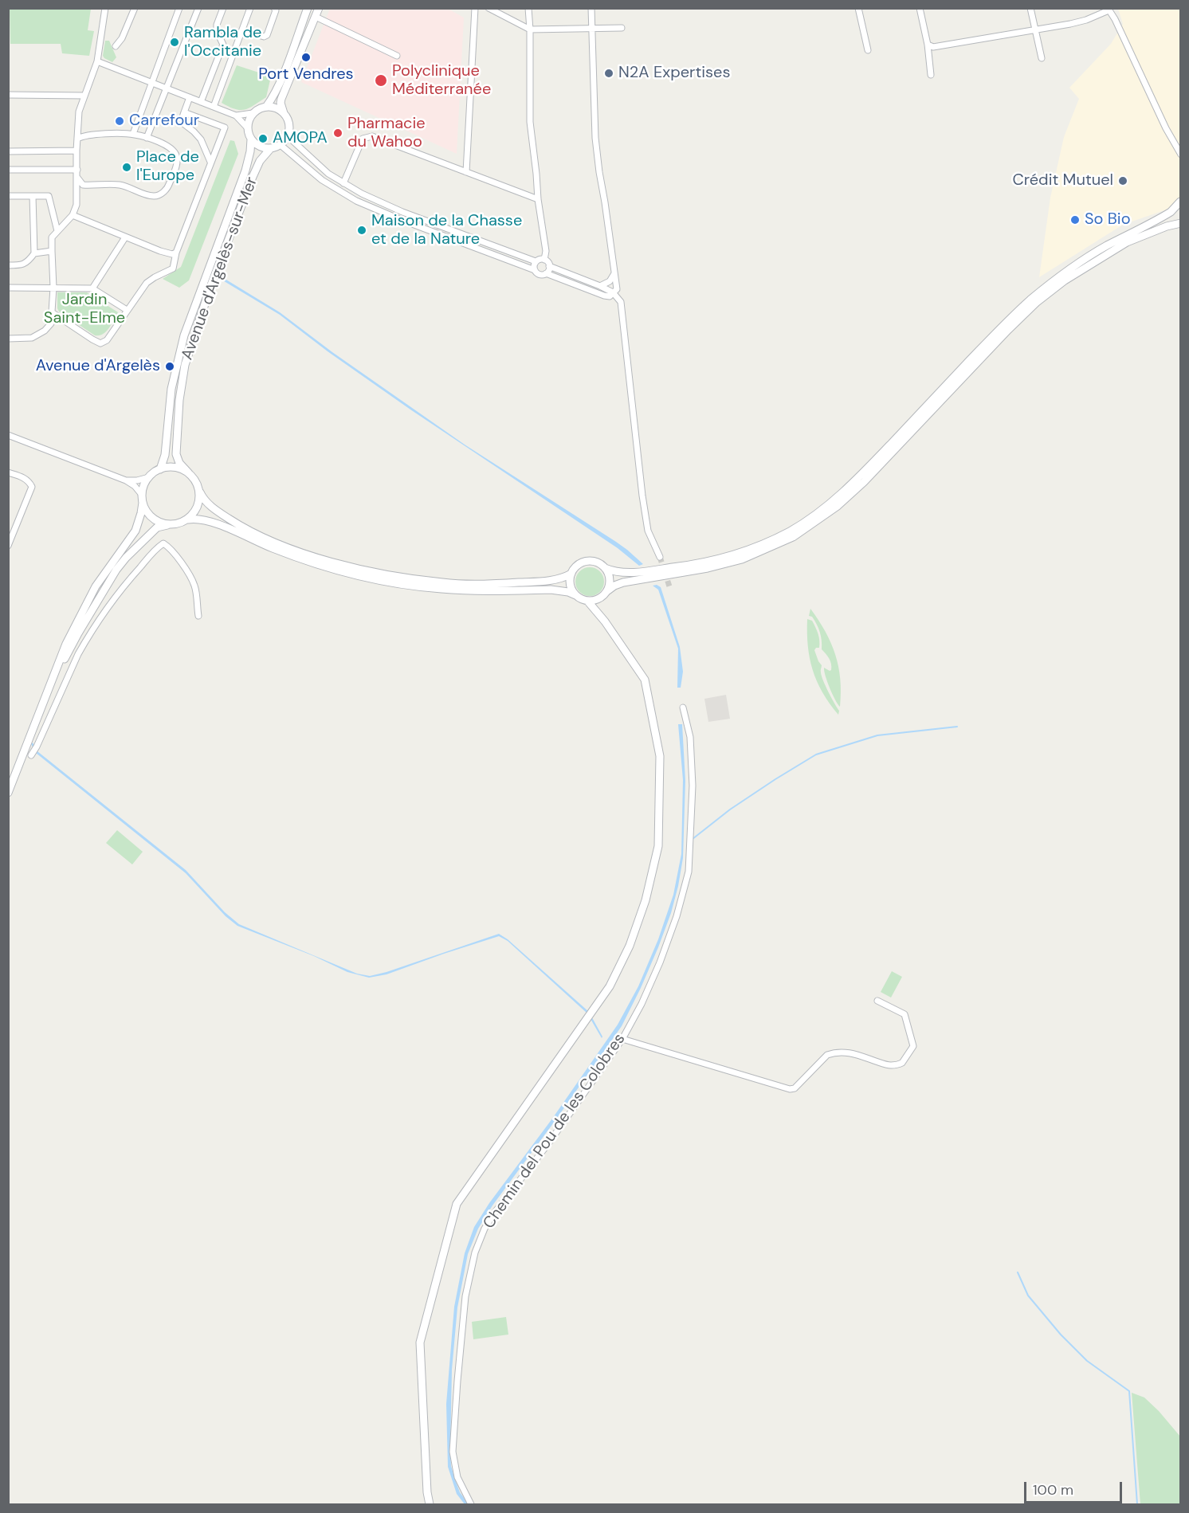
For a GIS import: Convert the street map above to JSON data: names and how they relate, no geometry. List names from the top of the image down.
{
  "streets": {
    "main road": ["Avenue d'Argelès-sur-Mer"],
    "street": ["Chemin del Pou de les Colobres"]
  },
  "parks": ["Jardin Saint-Elme"],
  "places": [
    "Rambla de l'Occitanie",
    "Port Vendres",
    "N2A Expertises",
    "Polyclinique Méditerranée",
    "Carrefour",
    "Pharmacie du Wahoo",
    "AMOPA",
    "Place de l'Europe",
    "Crédit Mutuel",
    "So Bio",
    "Maison de la Chasse et de la Nature",
    "Avenue d'Argelès"
  ],
  "scale_bar": "100 m"
}
